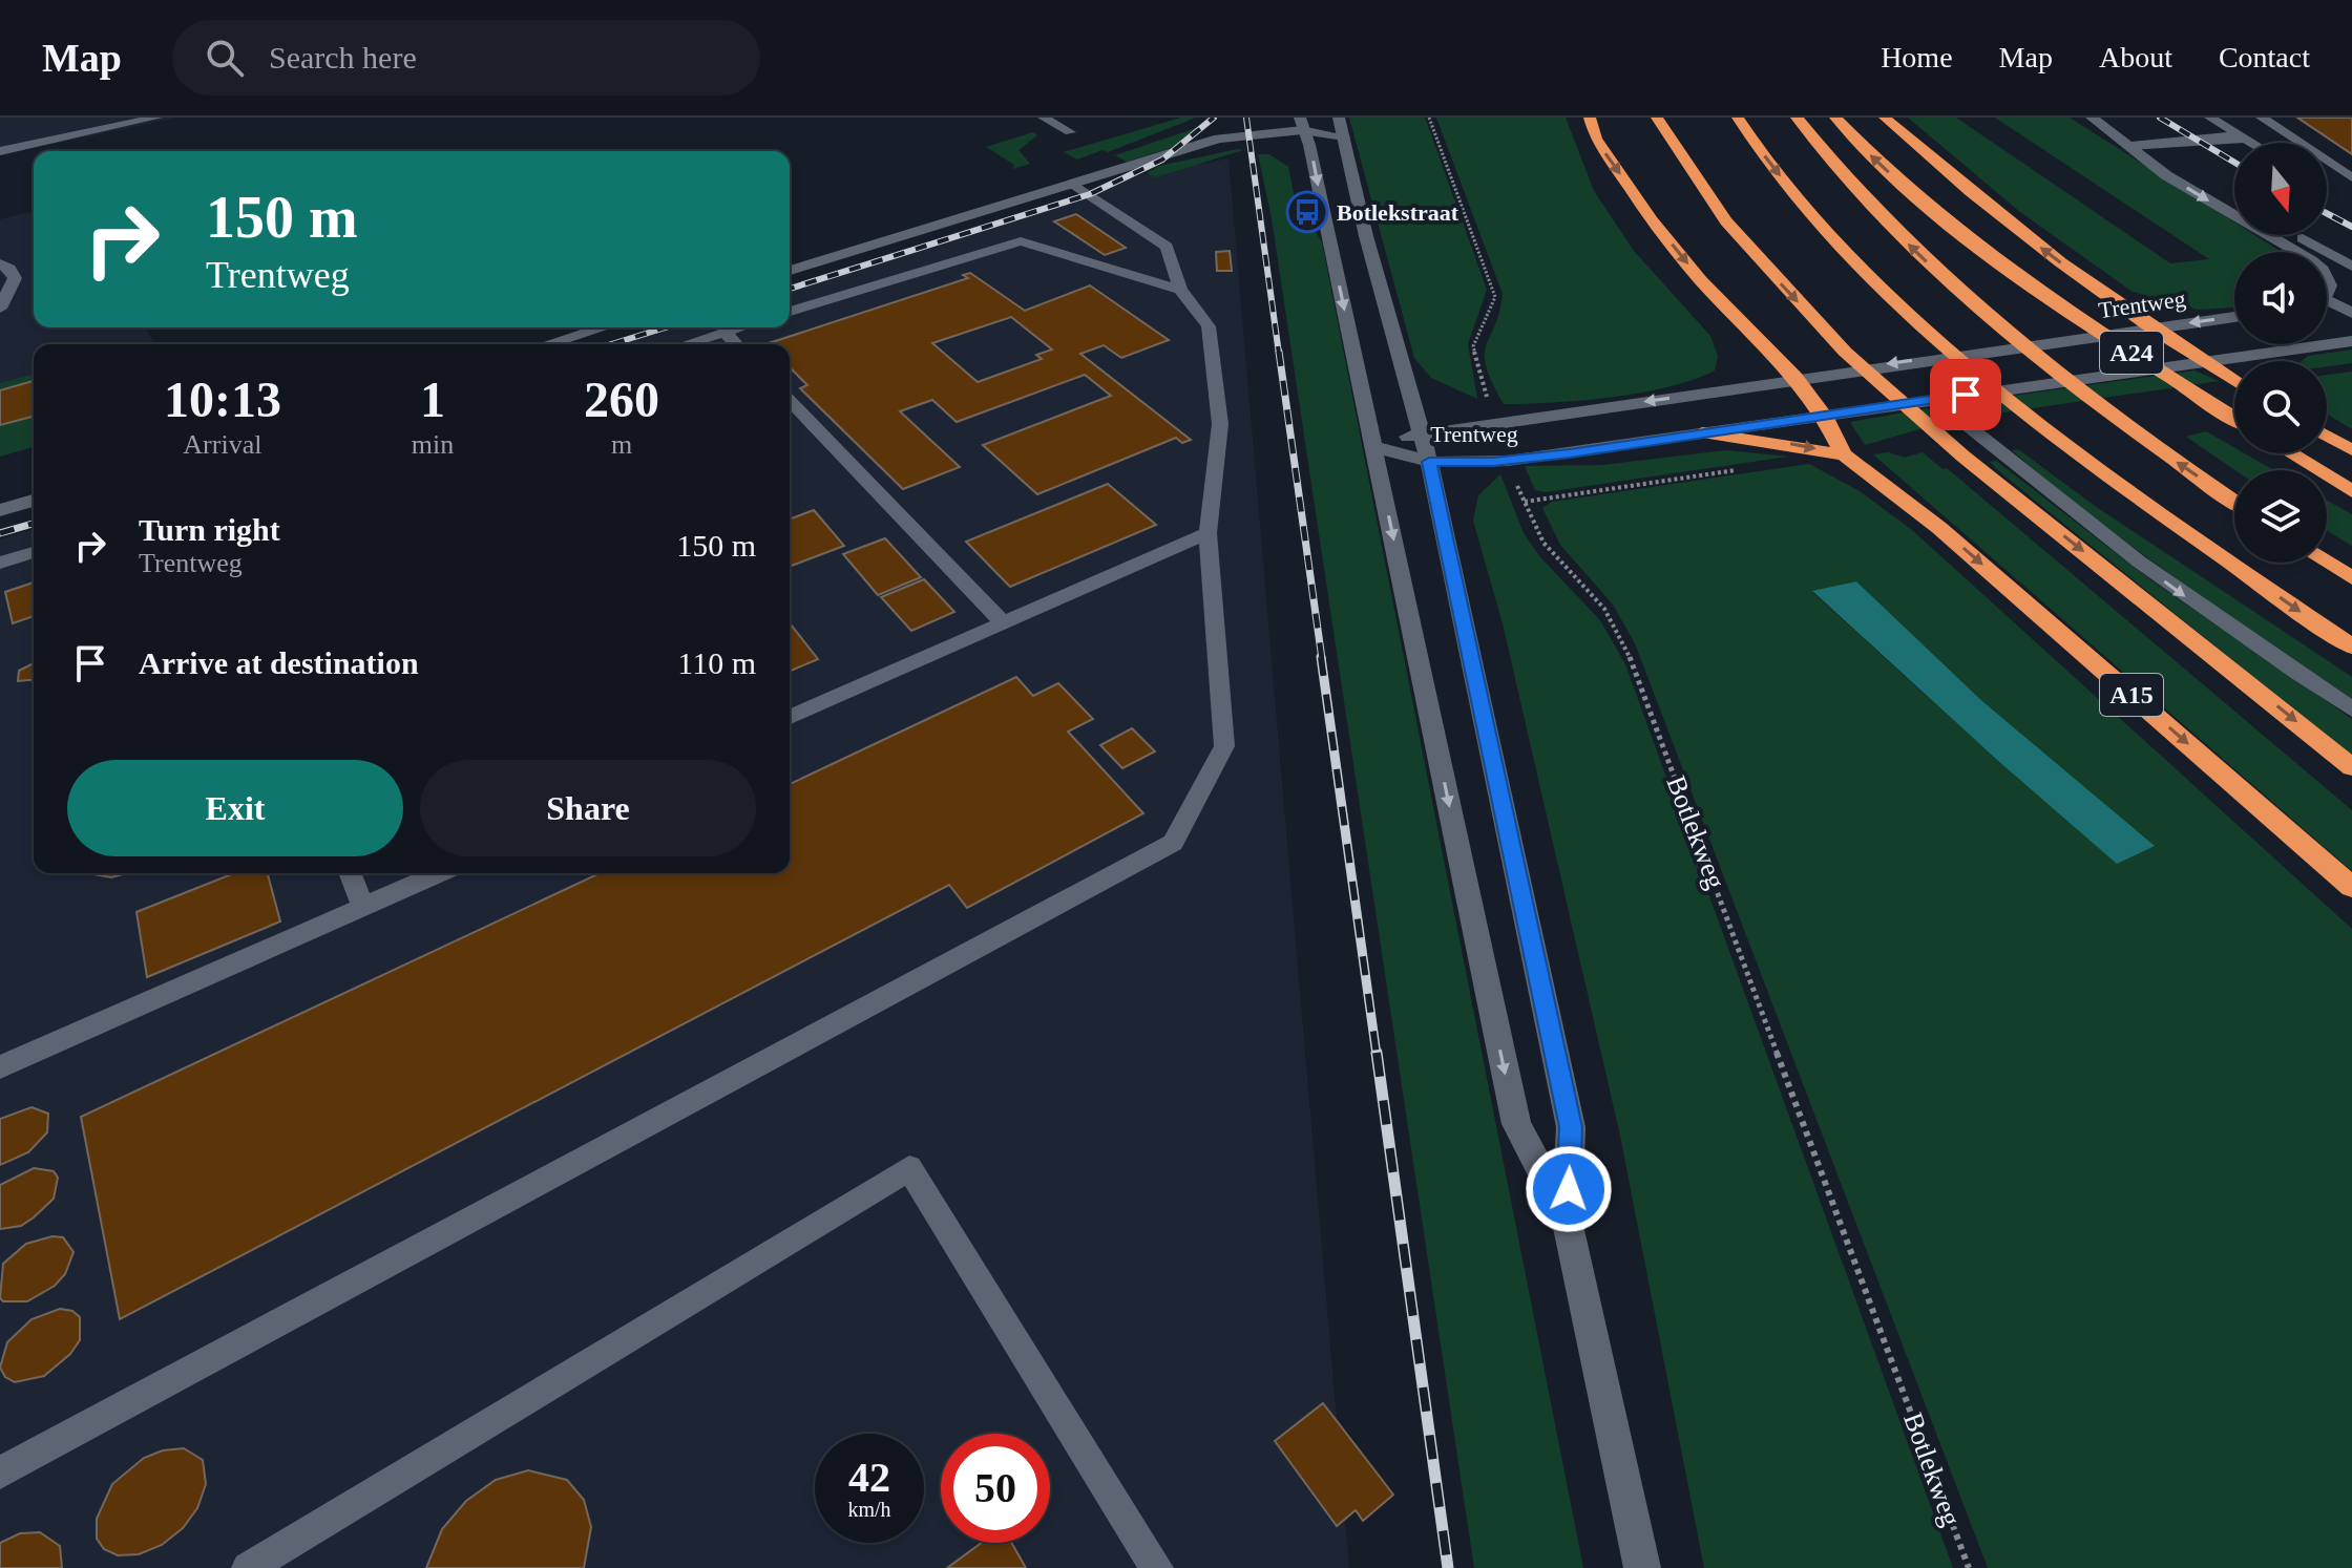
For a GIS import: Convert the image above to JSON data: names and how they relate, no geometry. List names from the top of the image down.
{
  "streets": {
    "highway": ["A24", "A15"],
    "main road": ["Trentweg"],
    "path": ["Botlekweg"]
  },
  "crossings": [
    ["Trentweg", "A15"],
    ["Trentweg", "Botlekweg"]
  ],
  "places": {
    "bus stop": ["Botlekstraat"]
  },
  "north": "bottom",
  "page": {
    "header": "Map",
    "search": "Search here",
    "nav": [
      "Home",
      "Map",
      "About",
      "Contact"
    ],
    "turn": ["150 m", "Trentweg"],
    "eta": [
      "10:13",
      "Arrival",
      "1",
      "min",
      "260",
      "m"
    ],
    "list": [
      {
        "name": "Turn right",
        "note": "Trentweg",
        "value": "150 m"
      },
      {
        "name": "Arrive at destination",
        "value": "110 m"
      }
    ],
    "buttons": ["Exit", "Share"],
    "speed": "42 km/h",
    "limit": "50"
  }
}
